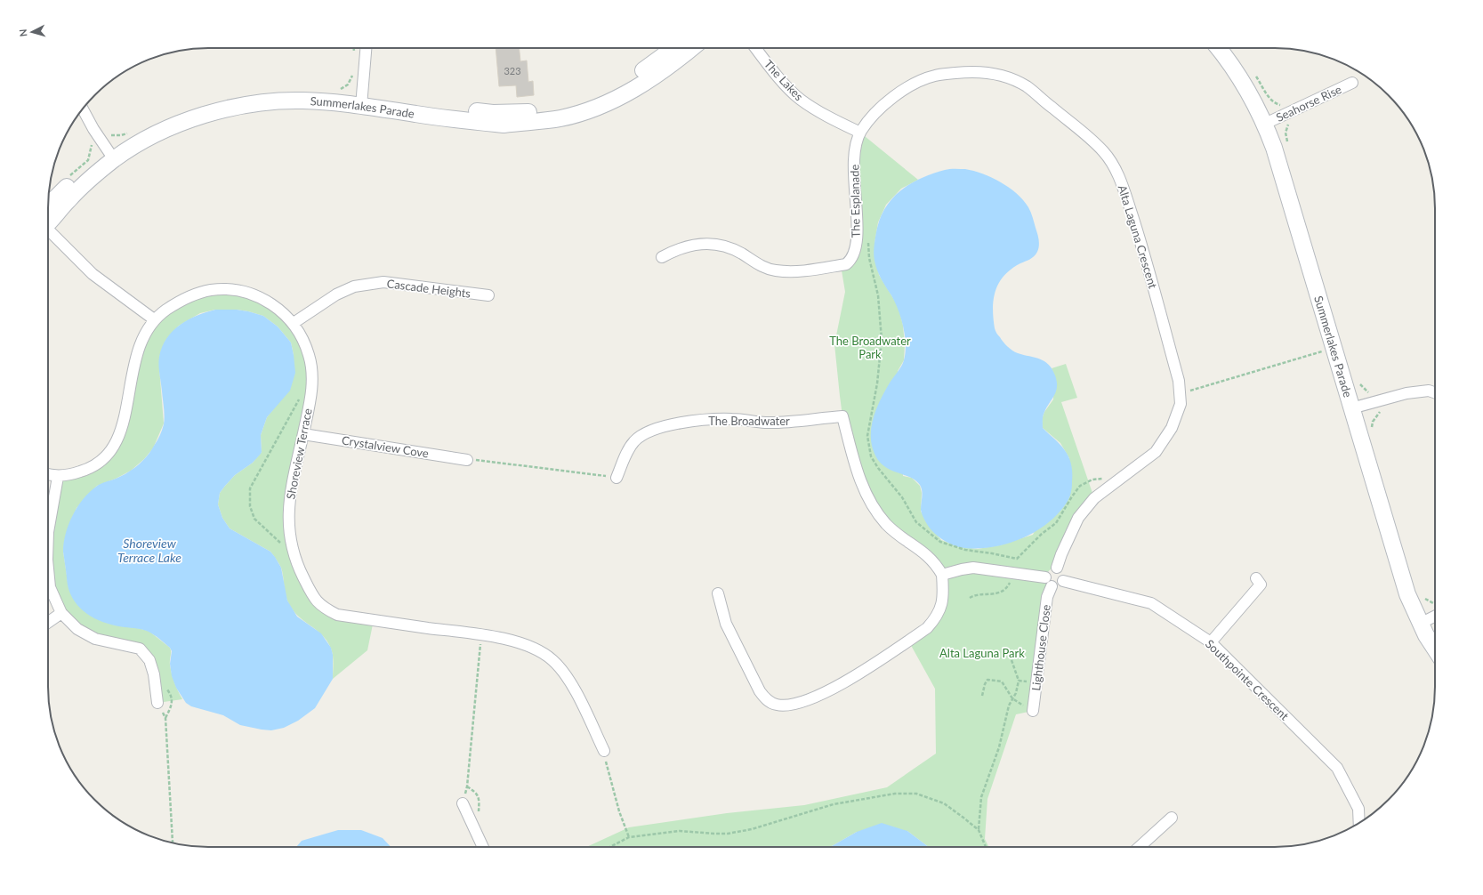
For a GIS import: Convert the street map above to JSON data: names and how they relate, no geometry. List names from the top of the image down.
{
  "streets": {
    "street": [
      "The Lakes",
      "Seahorse Rise",
      "Summerlakes Parade",
      "The Esplanade",
      "Alta Laguna Crescent",
      "Cascade Heights",
      "The Broadwater",
      "Crystalview Cove",
      "Shoreview Terrace",
      "Lighthouse Close",
      "Southpointe Crescent"
    ]
  },
  "crossings": [
    ["The Lakes", "The Esplanade"],
    ["The Lakes", "Alta Laguna Crescent"],
    ["Seahorse Rise", "Summerlakes Parade"],
    ["The Esplanade", "Alta Laguna Crescent"],
    ["Alta Laguna Crescent", "Lighthouse Close"],
    ["Alta Laguna Crescent", "Southpointe Crescent"],
    ["Cascade Heights", "Shoreview Terrace"],
    ["Crystalview Cove", "Shoreview Terrace"],
    ["Lighthouse Close", "Southpointe Crescent"]
  ],
  "water": ["Shoreview Terrace Lake"],
  "parks": ["The Broadwater Park", "Alta Laguna Park"],
  "house_numbers": ["323"],
  "north": "left"
}
